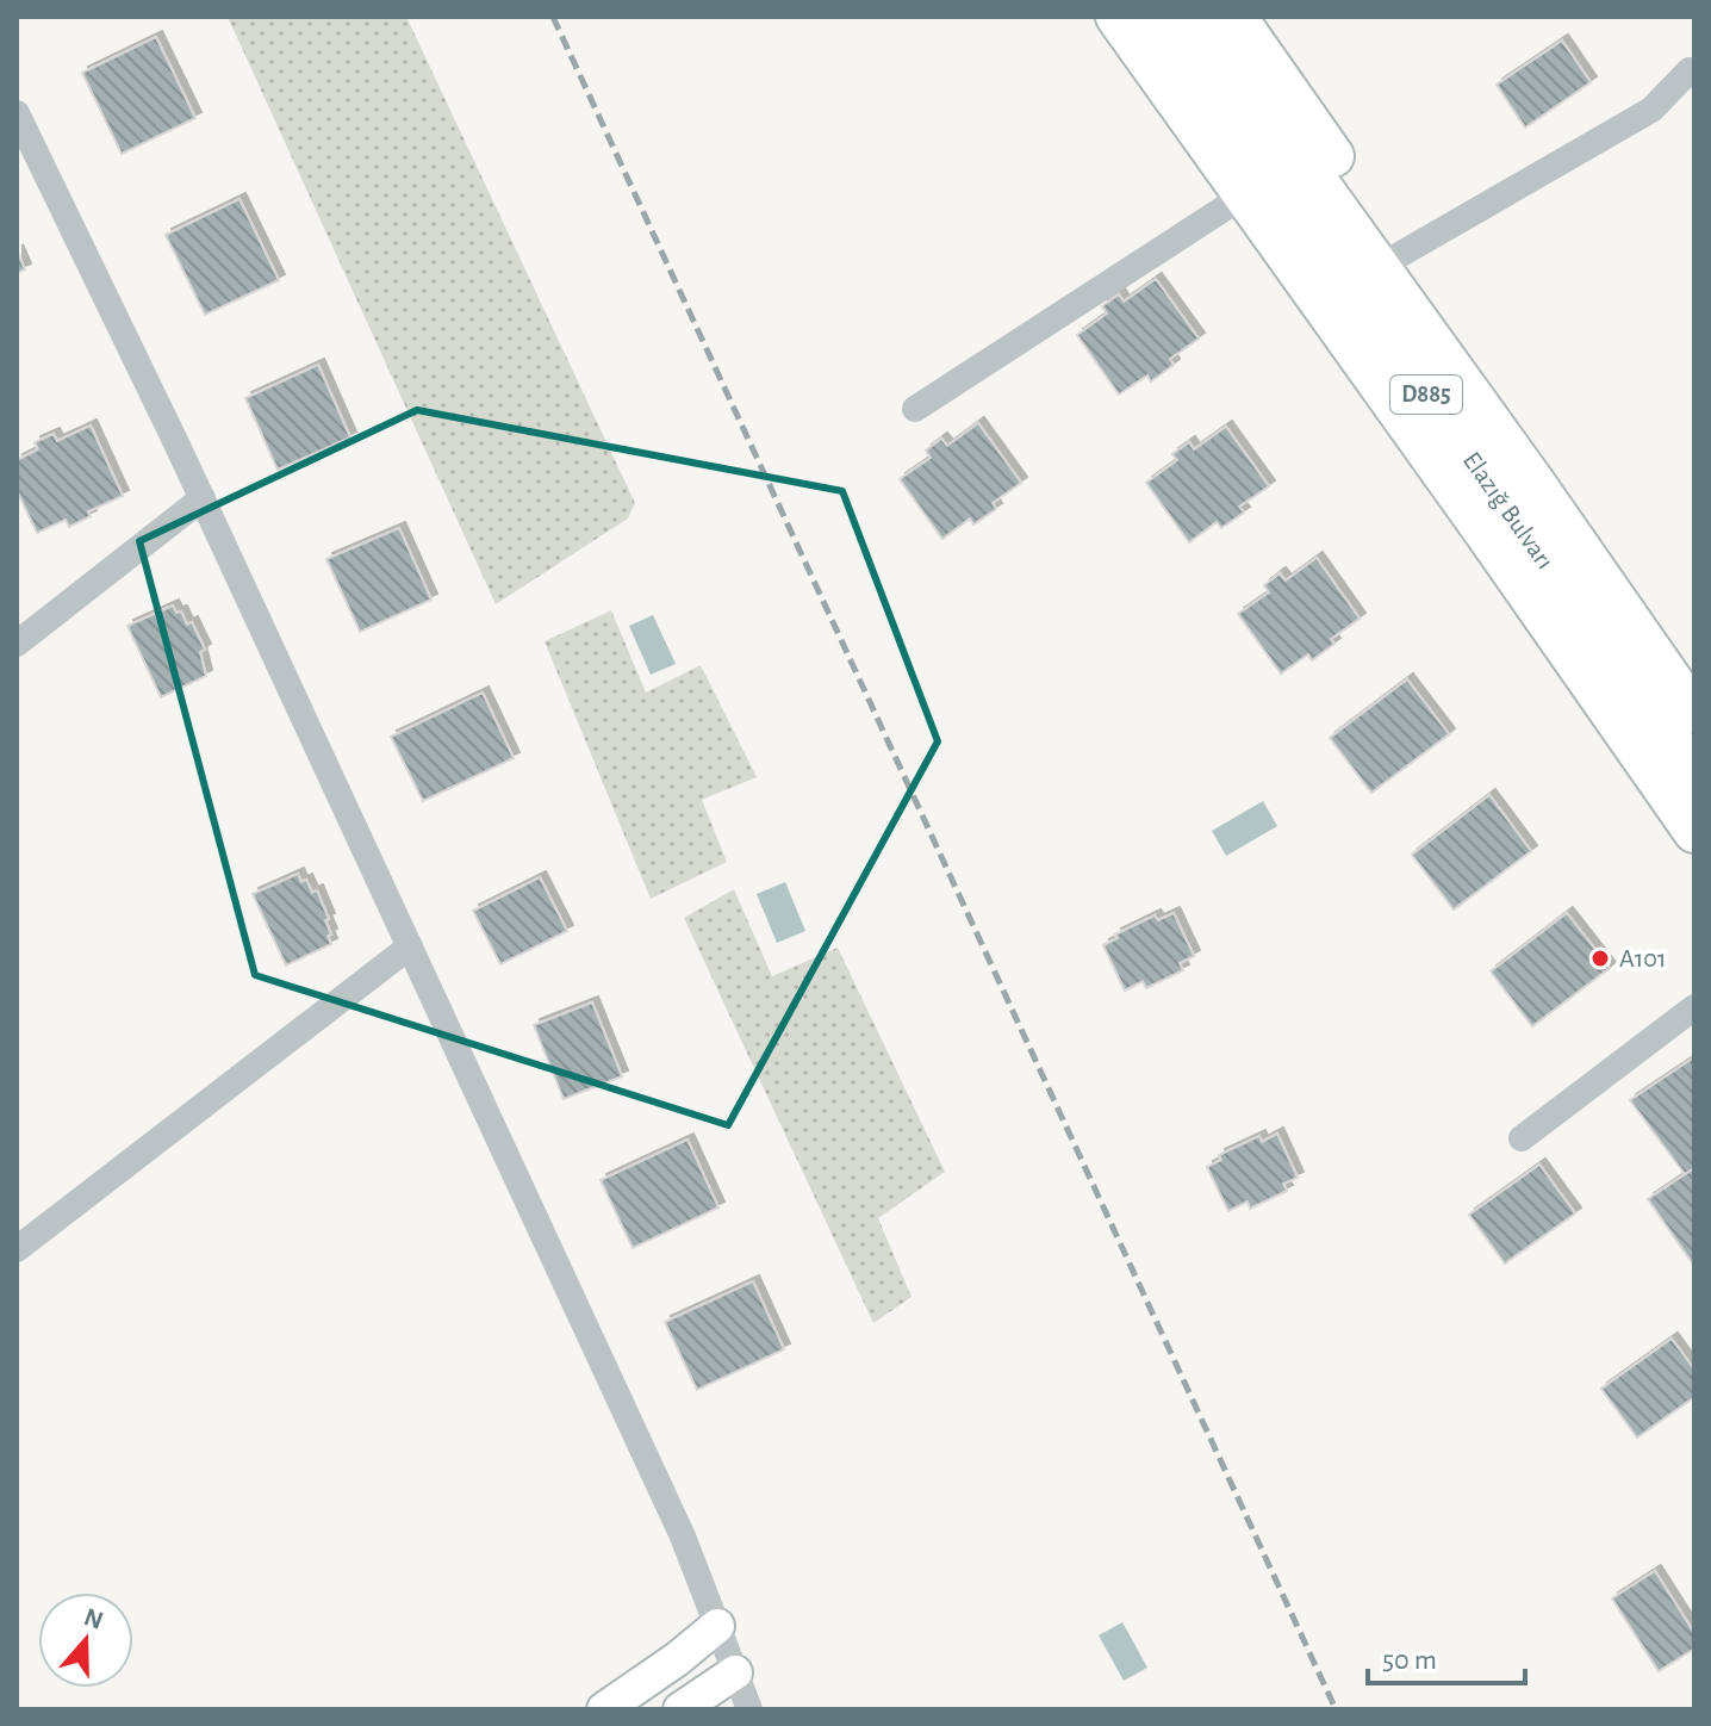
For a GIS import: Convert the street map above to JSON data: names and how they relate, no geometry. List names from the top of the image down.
{
  "streets": {
    "highway": ["D885", "Elazığ Bulvarı"]
  },
  "places": ["A101"],
  "scale_bar": "50 m",
  "north": "top"
}
